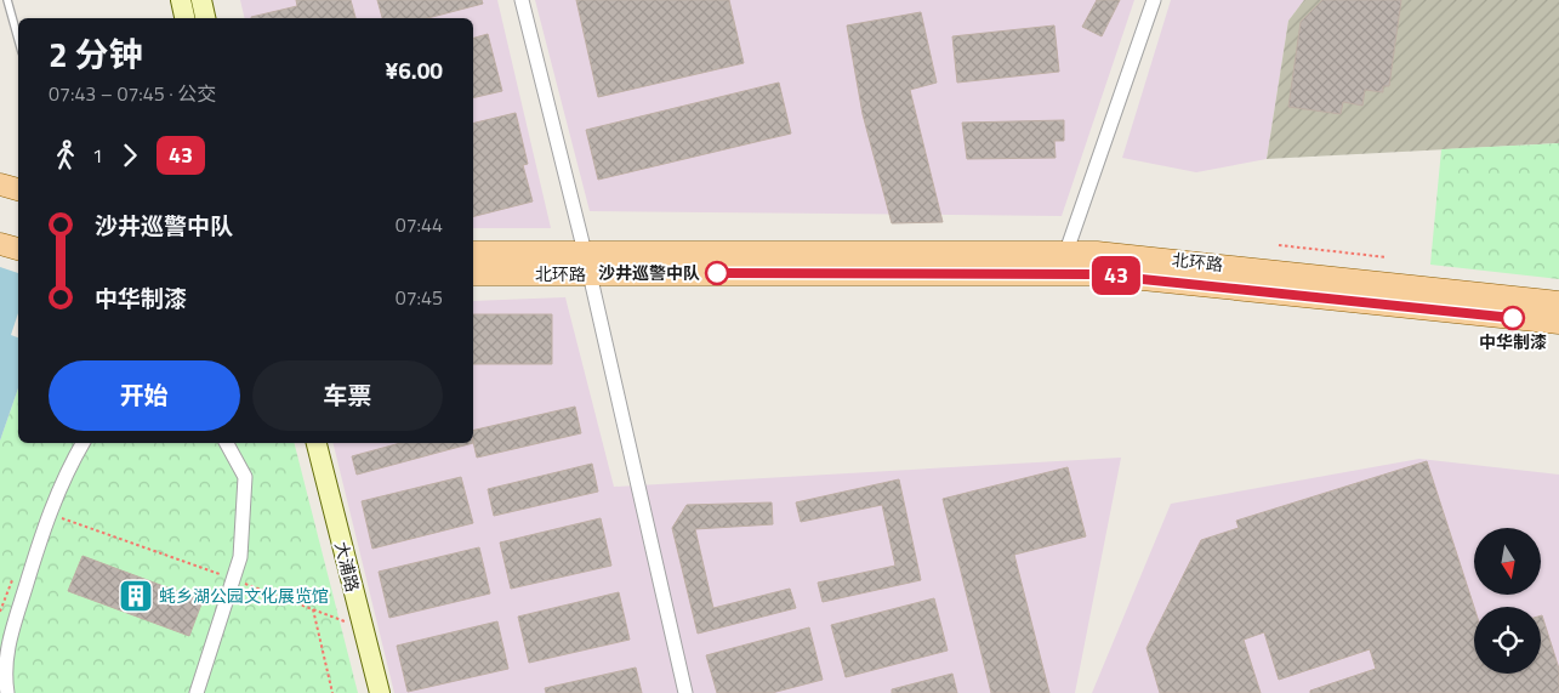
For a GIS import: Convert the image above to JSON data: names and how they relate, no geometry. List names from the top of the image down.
{
  "streets": {
    "main road": ["北环路"],
    "street": ["大浦路"]
  },
  "places": {
    "other": ["沙井巡警中队", "中华制漆"],
    "building": ["蚝乡湖公园文化展览馆"]
  },
  "lines": ["bus line 43"],
  "north": "bottom",
  "page": {
    "on_map": "43",
    "heading": ["2 分钟", "07:43 – 07:45 · 公交", "¥6.00"],
    "legs": ["1", "43"],
    "list": [
      {
        "name": "沙井巡警中队",
        "value": "07:44"
      },
      {
        "name": "中华制漆",
        "value": "07:45"
      }
    ],
    "buttons": ["开始", "车票"]
  }
}
